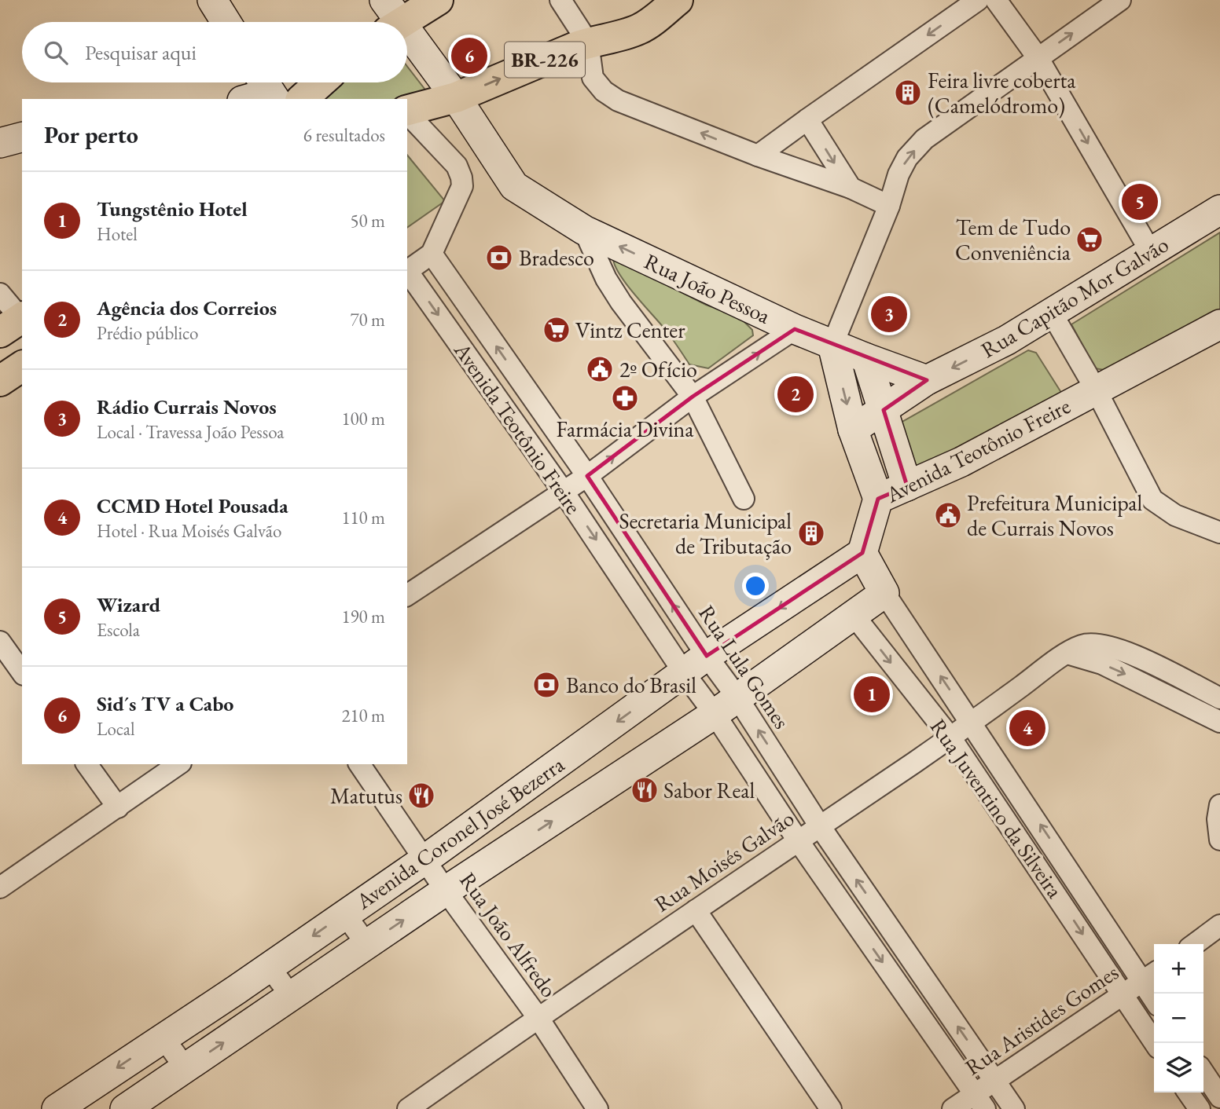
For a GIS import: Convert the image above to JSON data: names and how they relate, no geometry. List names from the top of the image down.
{
  "streets": {
    "highway": ["BR-226"],
    "street": [
      "Rua João Pessoa",
      "Rua Capitão Mor Galvão",
      "Avenida Teotônio Freire",
      "Rua Lula Gomes",
      "Rua Juventino da Silveira",
      "Avenida Coronel José Bezerra",
      "Rua Moisés Galvão",
      "Rua João Alfredo",
      "Rua Aristides Gomes"
    ]
  },
  "crossings": [
    ["BR-226", "Rua João Pessoa"],
    ["Rua João Pessoa", "Rua Capitão Mor Galvão"],
    ["Avenida Teotônio Freire", "Rua Lula Gomes"],
    ["Avenida Teotônio Freire", "Rua Juventino da Silveira"],
    ["Avenida Teotônio Freire", "Avenida Coronel José Bezerra"],
    ["Rua Lula Gomes", "Avenida Coronel José Bezerra"],
    ["Rua Lula Gomes", "Rua Moisés Galvão"],
    ["Rua Lula Gomes", "Rua Aristides Gomes"],
    ["Rua Juventino da Silveira", "Avenida Coronel José Bezerra"],
    ["Rua Juventino da Silveira", "Rua Moisés Galvão"],
    ["Rua Juventino da Silveira", "Rua Aristides Gomes"],
    ["Avenida Coronel José Bezerra", "Rua João Alfredo"],
    ["Rua Moisés Galvão", "Rua João Alfredo"]
  ],
  "places": {
    "building": ["Feira livre coberta (Camelódromo)", "Secretaria Municipal de Tributação"],
    "supermarket": ["Tem de Tudo Conveniência", "Vintz Center"],
    "bank": ["Bradesco", "Banco do Brasil"],
    "public building": ["2º Ofício", "Prefeitura Municipal de Currais Novos"],
    "pharmacy": ["Farmácia Divina"],
    "restaurant": ["Sabor Real", "Matutus"]
  },
  "page": {
    "search": "Pesquisar aqui",
    "pins": [
      "6",
      "5",
      "3",
      "2",
      "1",
      "4"
    ],
    "heading": ["Por perto", "6 resultados"],
    "list": [
      {
        "mark": "1",
        "name": "Tungstênio Hotel",
        "note": "Hotel",
        "value": "50 m"
      },
      {
        "mark": "2",
        "name": "Agência dos Correios",
        "note": "Prédio público",
        "value": "70 m"
      },
      {
        "mark": "3",
        "name": "Rádio Currais Novos",
        "note": "Local · Travessa João Pessoa",
        "value": "100 m"
      },
      {
        "mark": "4",
        "name": "CCMD Hotel Pousada",
        "note": "Hotel · Rua Moisés Galvão",
        "value": "110 m"
      },
      {
        "mark": "5",
        "name": "Wizard",
        "note": "Escola",
        "value": "190 m"
      },
      {
        "mark": "6",
        "name": "Sid´s TV a Cabo",
        "note": "Local",
        "value": "210 m"
      }
    ],
    "map_buttons": ["+", "−"]
  }
}
